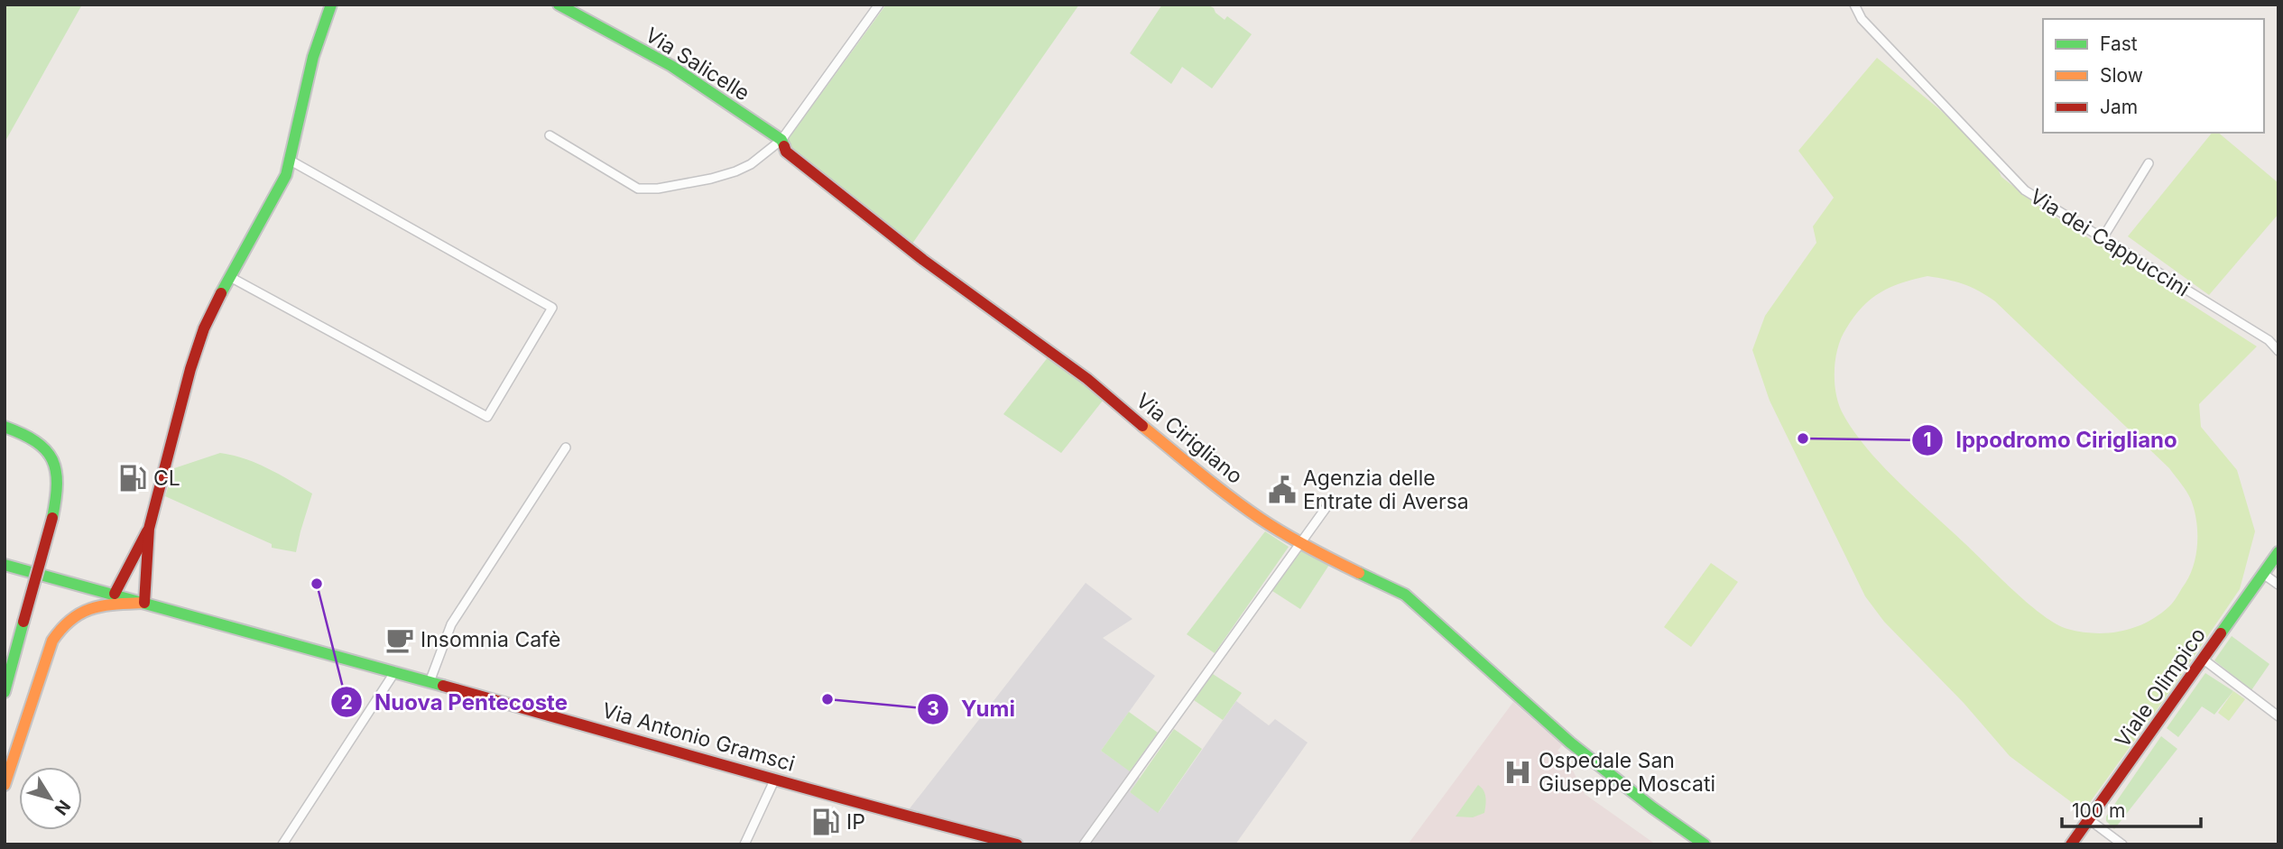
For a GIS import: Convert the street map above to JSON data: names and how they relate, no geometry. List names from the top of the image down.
{
  "streets": {
    "street": [
      "Via Salicelle",
      "Via dei Cappuccini",
      "Via Cirigliano",
      "Viale Olimpico",
      "Via Antonio Gramsci"
    ]
  },
  "crossings": [
    ["Via Salicelle", "Via Cirigliano"]
  ],
  "places": {
    "other": ["Ippodromo Cirigliano", "Nuova Pentecoste", "Yumi"],
    "fuel station": ["CL", "IP"],
    "public building": ["Agenzia delle Entrate di Aversa"],
    "cafe": ["Insomnia Cafè"],
    "hospital": ["Ospedale San Giuseppe Moscati"]
  },
  "legend": ["Fast", "Slow", "Jam"],
  "scale_bar": "100 m",
  "north": "bottom right"
}
